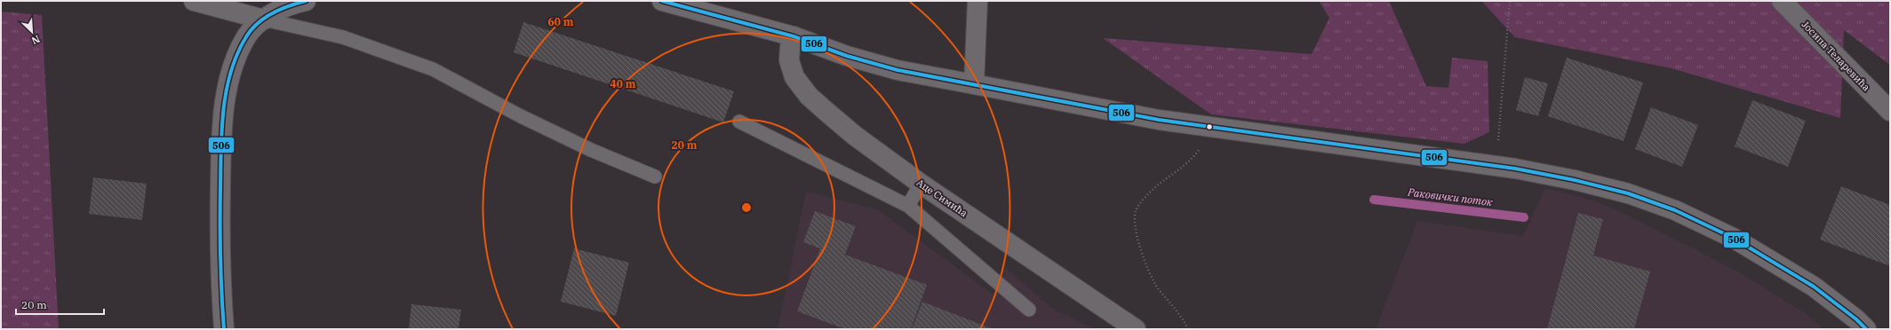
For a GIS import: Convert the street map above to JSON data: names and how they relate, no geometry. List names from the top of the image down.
{
  "streets": {
    "street": ["Јосипа Теларевића", "Аце Симића"]
  },
  "water": ["Раковички поток"],
  "lines": ["transit line 506"],
  "scale_bar": "20 m",
  "north": "bottom right",
  "rings": ["60 m", "40 m", "20 m"]
}
